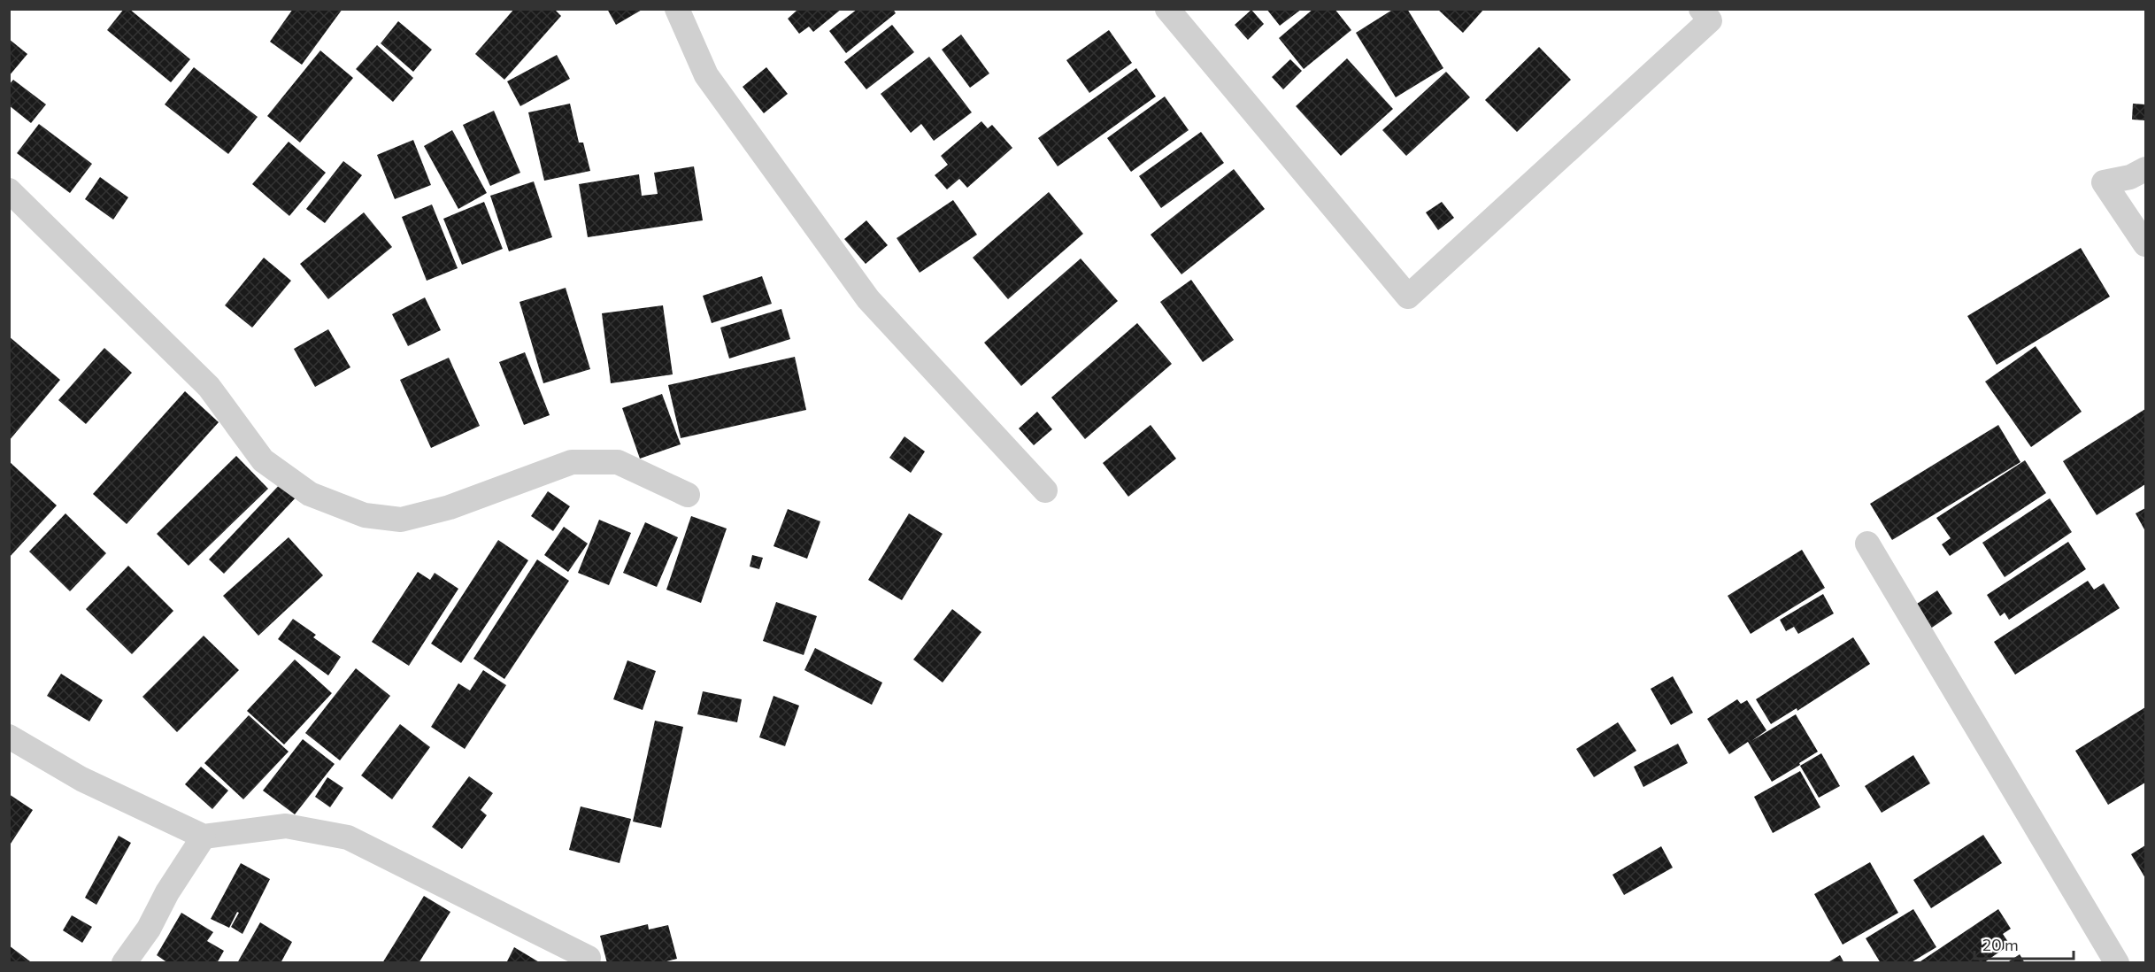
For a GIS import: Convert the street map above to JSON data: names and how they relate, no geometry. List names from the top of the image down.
{
  "scale_bar": "20 m"
}
